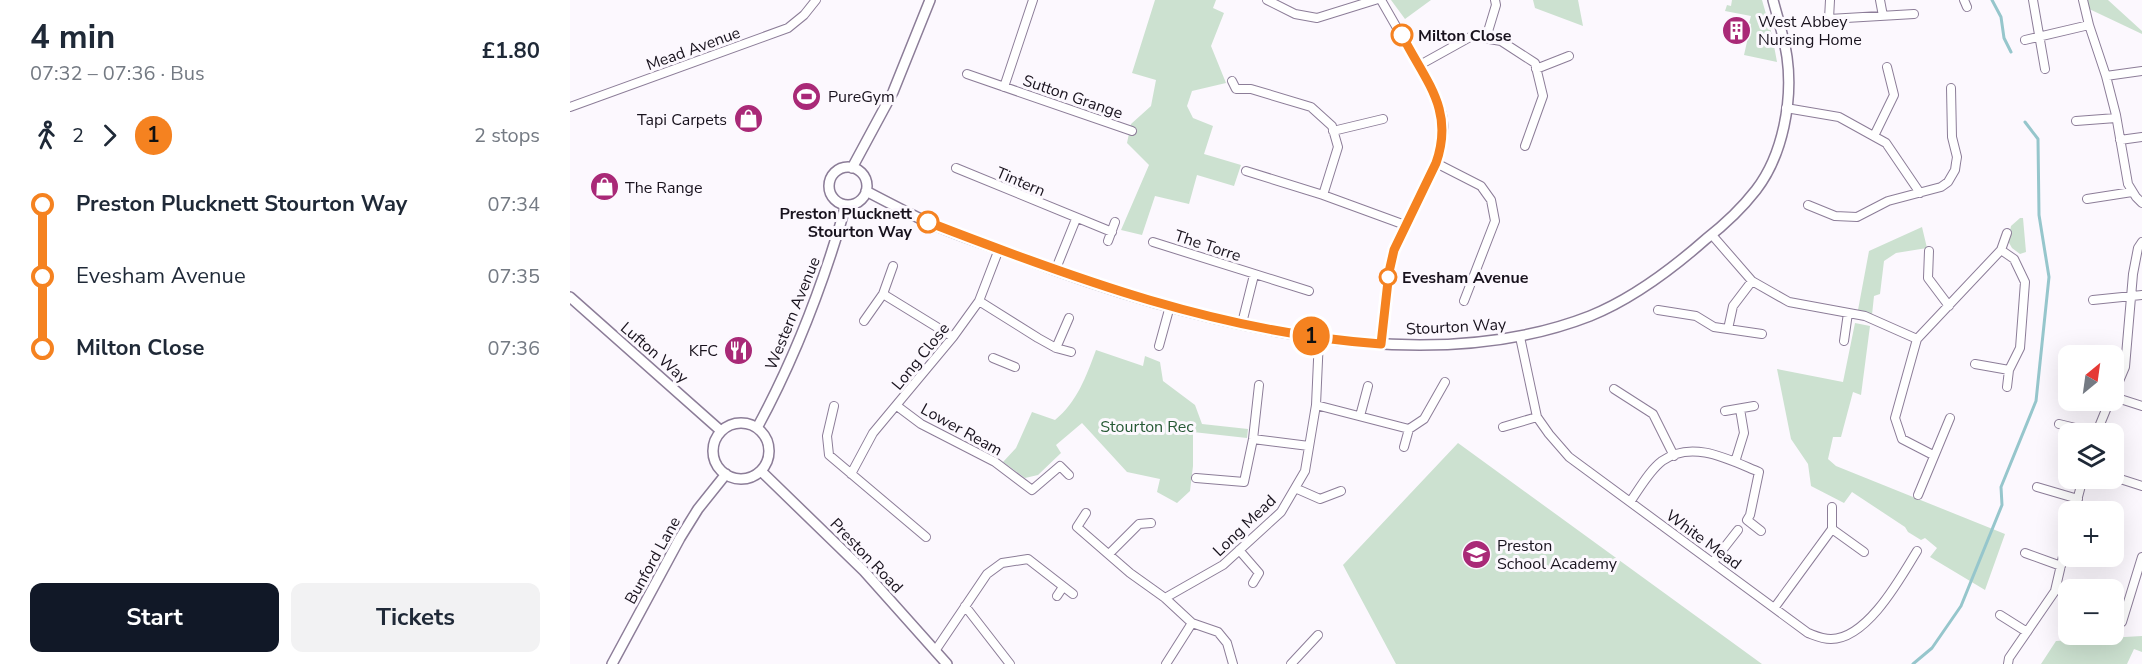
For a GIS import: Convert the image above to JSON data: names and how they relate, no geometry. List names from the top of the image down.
{
  "streets": {
    "street": [
      "Mead Avenue",
      "Sutton Grange",
      "Tintern",
      "The Torre",
      "Western Avenue",
      "Stourton Way",
      "Lufton Way",
      "Long Close",
      "Lower Ream",
      "Long Mead",
      "White Mead",
      "Preston Road",
      "Bunford Lane"
    ]
  },
  "crossings": [
    ["The Torre", "Stourton Way"],
    ["Western Avenue", "Stourton Way"],
    ["Western Avenue", "Lufton Way"],
    ["Western Avenue", "Preston Road"],
    ["Western Avenue", "Bunford Lane"],
    ["Stourton Way", "Long Close"],
    ["Stourton Way", "Long Mead"],
    ["Stourton Way", "White Mead"],
    ["Lufton Way", "Preston Road"],
    ["Lufton Way", "Bunford Lane"],
    ["Long Close", "Lower Ream"],
    ["Preston Road", "Bunford Lane"]
  ],
  "parks": ["Stourton Rec"],
  "places": {
    "building": ["West Abbey Nursing Home"],
    "other": ["Milton Close", "Preston Plucknett Stourton Way", "Evesham Avenue"],
    "sports": ["PureGym"],
    "shop": ["Tapi Carpets", "The Range"],
    "restaurant": ["KFC"],
    "school or university": ["Preston School Academy"]
  },
  "lines": ["bus line 1"],
  "north": "top right",
  "page": {
    "heading": ["4 min", "07:32 – 07:36 · Bus", "£1.80"],
    "on_map": "1",
    "legs": ["2", "1", "2 stops"],
    "list": [
      {
        "name": "Preston Plucknett Stourton Way",
        "value": "07:34"
      },
      {
        "name": "Evesham Avenue",
        "value": "07:35"
      },
      {
        "name": "Milton Close",
        "value": "07:36"
      }
    ],
    "map_buttons": ["+", "−"],
    "buttons": ["Start", "Tickets"]
  }
}
